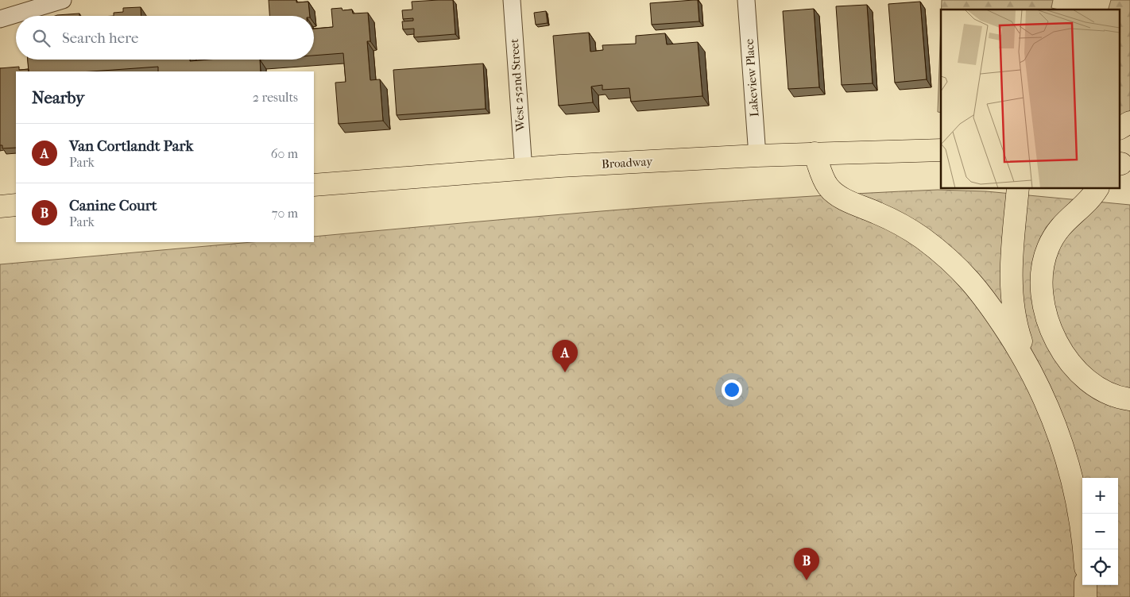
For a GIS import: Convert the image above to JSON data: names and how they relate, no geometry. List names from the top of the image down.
{
  "streets": {
    "main road": ["Broadway"],
    "street": ["Lakeview Place", "West 252nd Street"]
  },
  "crossings": [
    ["Lakeview Place", "Broadway"],
    ["West 252nd Street", "Broadway"]
  ],
  "page": {
    "search": "Search here",
    "heading": ["Nearby", "2 results"],
    "list": [
      {
        "mark": "A",
        "name": "Van Cortlandt Park",
        "note": "Park",
        "value": "60 m"
      },
      {
        "mark": "B",
        "name": "Canine Court",
        "note": "Park",
        "value": "70 m"
      }
    ],
    "pins": ["A", "B"],
    "map_buttons": ["+", "−"]
  }
}
